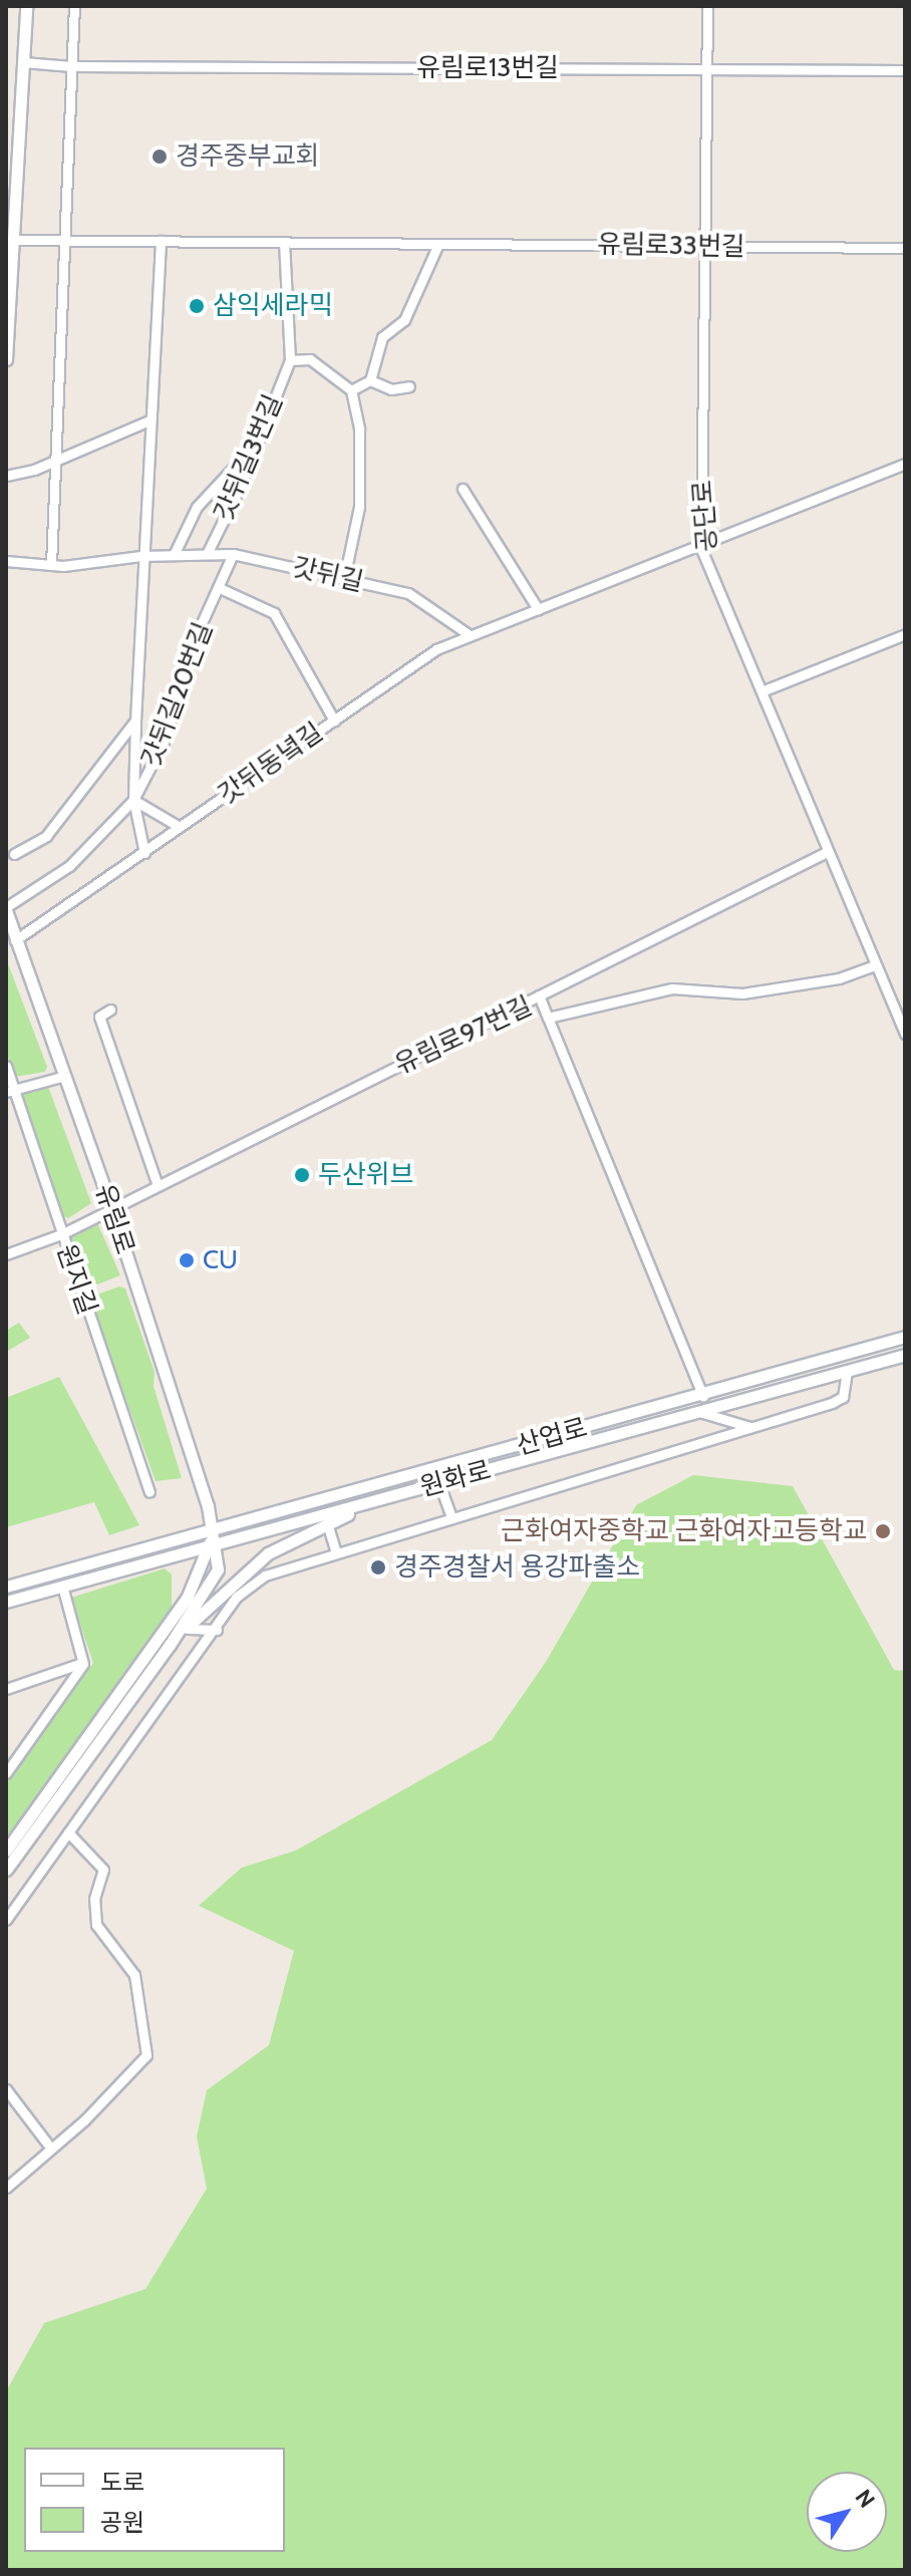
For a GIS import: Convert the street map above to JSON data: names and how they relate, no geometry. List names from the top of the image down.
{
  "streets": {
    "street": [
      "유림로13번길",
      "유림로33번길",
      "갓뒤길3번길",
      "공단로",
      "갓뒤길",
      "갓뒤길20번길",
      "갓뒤동녘길",
      "유림로97번길",
      "유림로",
      "원지길",
      "산업로",
      "원화로"
    ]
  },
  "crossings": [
    ["유림로13번길", "공단로"],
    ["유림로33번길", "갓뒤길3번길"],
    ["유림로33번길", "공단로"],
    ["갓뒤길3번길", "갓뒤길"],
    ["공단로", "갓뒤동녘길"],
    ["공단로", "유림로97번길"],
    ["갓뒤길", "갓뒤길20번길"],
    ["갓뒤길", "갓뒤동녘길"],
    ["갓뒤길20번길", "갓뒤동녘길"],
    ["갓뒤길20번길", "유림로"],
    ["갓뒤동녘길", "유림로"],
    ["유림로97번길", "유림로"],
    ["유림로97번길", "원지길"],
    ["유림로", "산업로"]
  ],
  "places": [
    "경주중부교회",
    "삼익세라믹",
    "두산위브",
    "CU",
    "근화여자중학교 근화여자고등학교",
    "경주경찰서 용강파출소"
  ],
  "legend": ["도로", "공원"],
  "north": "top right"
}
